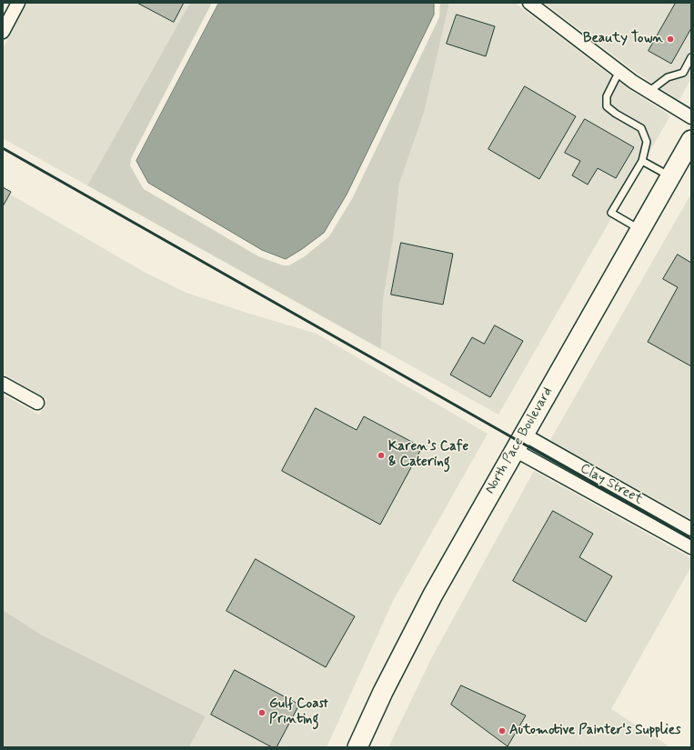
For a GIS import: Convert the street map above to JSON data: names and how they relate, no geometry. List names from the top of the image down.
{
  "streets": {
    "main road": ["North Pace Boulevard"],
    "street": ["Clay Street"]
  },
  "crossings": [
    ["North Pace Boulevard", "Clay Street"]
  ],
  "places": [
    "Beauty Town",
    "Karen’s Cafe & Catering",
    "Gulf Coast Printing",
    "Automotive Painter's Supplies"
  ]
}
